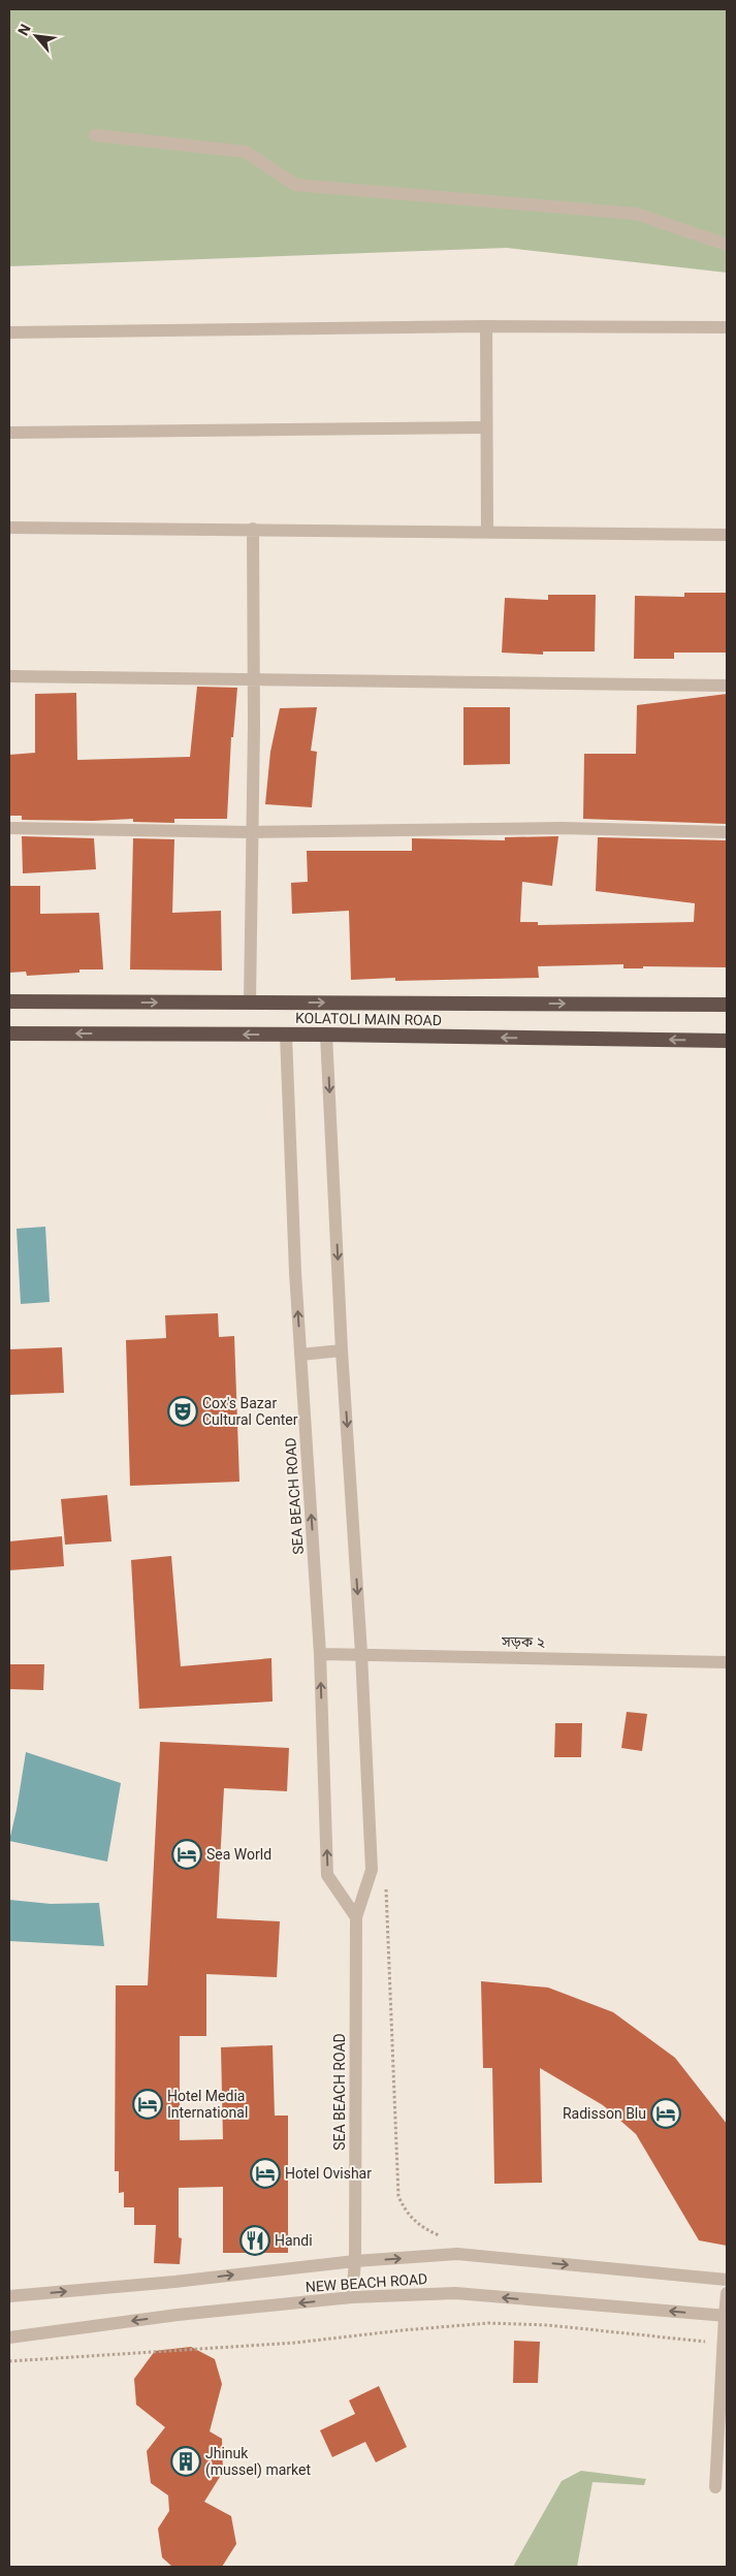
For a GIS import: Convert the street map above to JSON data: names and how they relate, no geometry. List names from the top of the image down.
{
  "streets": {
    "highway": ["KOLATOLI MAIN ROAD"],
    "street": ["SEA BEACH ROAD", "সড়ক ২", "NEW BEACH ROAD"]
  },
  "crossings": [
    ["KOLATOLI MAIN ROAD", "SEA BEACH ROAD"],
    ["SEA BEACH ROAD", "সড়ক ২"],
    ["SEA BEACH ROAD", "NEW BEACH ROAD"]
  ],
  "places": {
    "theatre": ["Cox's Bazar Cultural Center"],
    "hotel": [
      "Sea World",
      "Hotel Media International",
      "Radisson Blu",
      "Hotel Ovishar"
    ],
    "restaurant": ["Handi"],
    "building": ["Jhinuk (mussel) market"]
  },
  "north": "top left"
}
